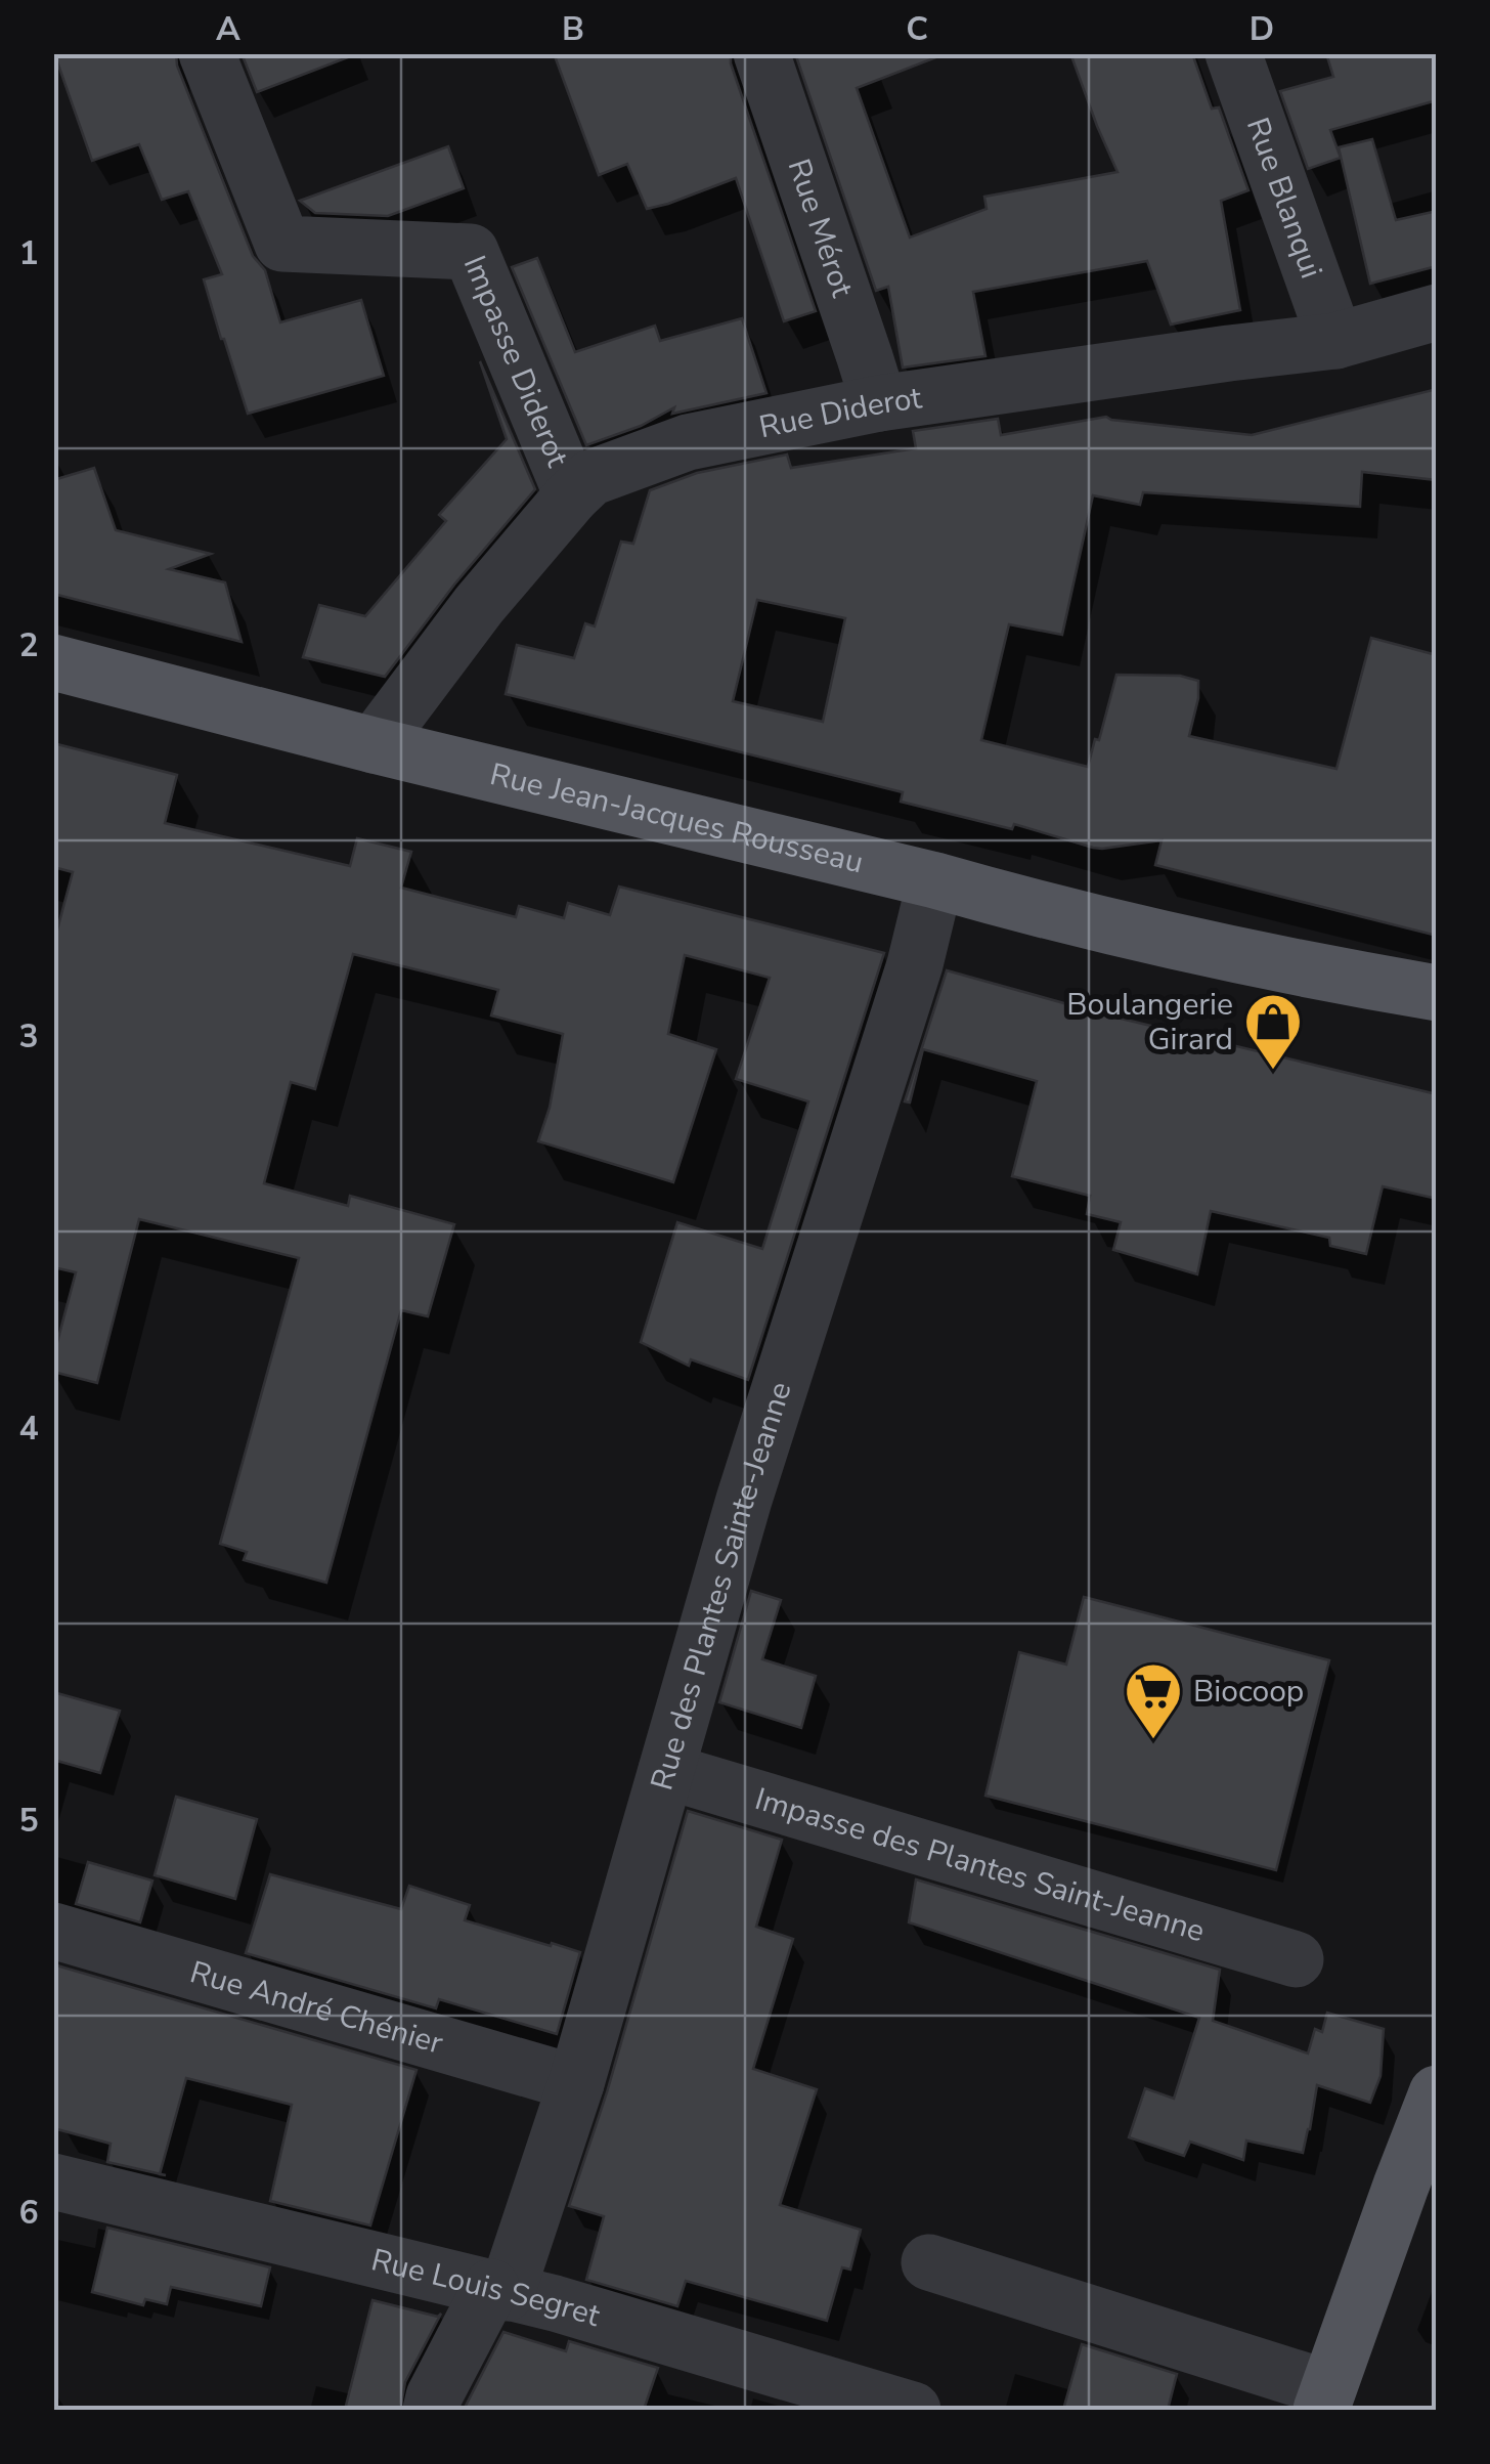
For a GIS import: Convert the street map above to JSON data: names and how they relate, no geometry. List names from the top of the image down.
{
  "streets": {
    "main road": ["Rue Jean-Jacques Rousseau"],
    "street": [
      "Rue Blanqui",
      "Rue Mérot",
      "Impasse Diderot",
      "Rue Diderot",
      "Rue des Plantes Sainte-Jeanne",
      "Impasse des Plantes Saint-Jeanne",
      "Rue André Chénier",
      "Rue Louis Segret"
    ]
  },
  "crossings": [
    ["Rue Blanqui", "Rue Diderot"],
    ["Rue Mérot", "Rue Diderot"],
    ["Impasse Diderot", "Rue Diderot"],
    ["Rue Diderot", "Rue Jean-Jacques Rousseau"],
    ["Rue Jean-Jacques Rousseau", "Rue des Plantes Sainte-Jeanne"],
    ["Rue des Plantes Sainte-Jeanne", "Impasse des Plantes Saint-Jeanne"],
    ["Rue des Plantes Sainte-Jeanne", "Rue André Chénier"],
    ["Rue des Plantes Sainte-Jeanne", "Rue Louis Segret"]
  ],
  "places": {
    "shop": ["Boulangerie Girard"],
    "supermarket": ["Biocoop"]
  },
  "grid": {
    "columns": [
      "A",
      "B",
      "C",
      "D"
    ],
    "rows": [
      "1",
      "2",
      "3",
      "4",
      "5",
      "6"
    ]
  }
}
